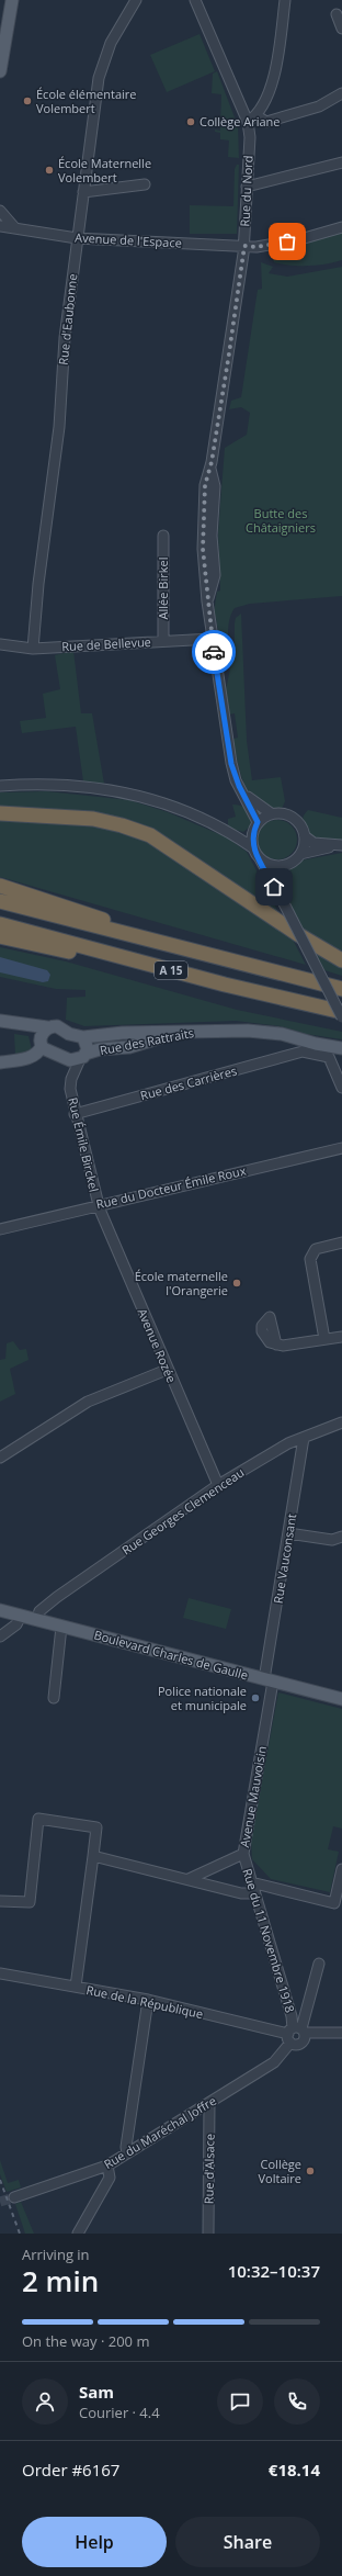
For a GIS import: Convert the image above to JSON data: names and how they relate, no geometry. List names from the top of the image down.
{
  "streets": {
    "highway": ["A 15"],
    "main road": ["Rue des Rattraits", "Boulevard Charles de Gaulle"],
    "street": [
      "Rue du Nord",
      "Avenue de l'Espace",
      "Rue d'Eaubonne",
      "Allée Birkel",
      "Rue de Bellevue",
      "Rue des Carrières",
      "Rue Émile Birckel",
      "Rue du Docteur Émile Roux",
      "Avenue Rozée",
      "Rue Georges Clemenceau",
      "Rue Vauconsant",
      "Avenue Mauvoisin",
      "Rue du 11 Novembre 1918",
      "Rue de la République",
      "Rue du Maréchal Joffre",
      "Rue d'Alsace"
    ]
  },
  "crossings": [
    ["Rue du Nord", "Avenue de l'Espace"],
    ["Rue du Nord", "Rue de Bellevue"],
    ["Avenue de l'Espace", "Rue d'Eaubonne"],
    ["Rue d'Eaubonne", "Rue de Bellevue"],
    ["Allée Birkel", "Rue de Bellevue"],
    ["Rue des Rattraits", "Rue Émile Birckel"],
    ["Rue des Carrières", "Rue Émile Birckel"],
    ["Rue Émile Birckel", "Rue du Docteur Émile Roux"],
    ["Rue Émile Birckel", "Avenue Rozée"],
    ["Rue du Docteur Émile Roux", "Avenue Rozée"],
    ["Avenue Rozée", "Rue Georges Clemenceau"],
    ["Rue Georges Clemenceau", "Rue Vauconsant"],
    ["Rue Georges Clemenceau", "Boulevard Charles de Gaulle"],
    ["Rue Vauconsant", "Boulevard Charles de Gaulle"],
    ["Rue Vauconsant", "Avenue Mauvoisin"],
    ["Boulevard Charles de Gaulle", "Avenue Mauvoisin"],
    ["Avenue Mauvoisin", "Rue du 11 Novembre 1918"],
    ["Rue du 11 Novembre 1918", "Rue de la République"],
    ["Rue du 11 Novembre 1918", "Rue du Maréchal Joffre"],
    ["Rue de la République", "Rue du Maréchal Joffre"],
    ["Rue du Maréchal Joffre", "Rue d'Alsace"]
  ],
  "parks": ["Butte des Châtaigniers"],
  "places": [
    "École élémentaire Volembert",
    "Collège Ariane",
    "École Maternelle Volembert",
    "École maternelle l'Orangerie",
    "Police nationale et municipale",
    "Collège Voltaire"
  ],
  "page": {
    "heading": ["2 min", "Arriving in", "10:32–10:37"],
    "panel": [
      "Sam",
      "Courier · 4.4",
      "Order #6167",
      "€18.14"
    ],
    "bar": "On the way · 200 m",
    "buttons": ["Help", "Share"]
  }
}
